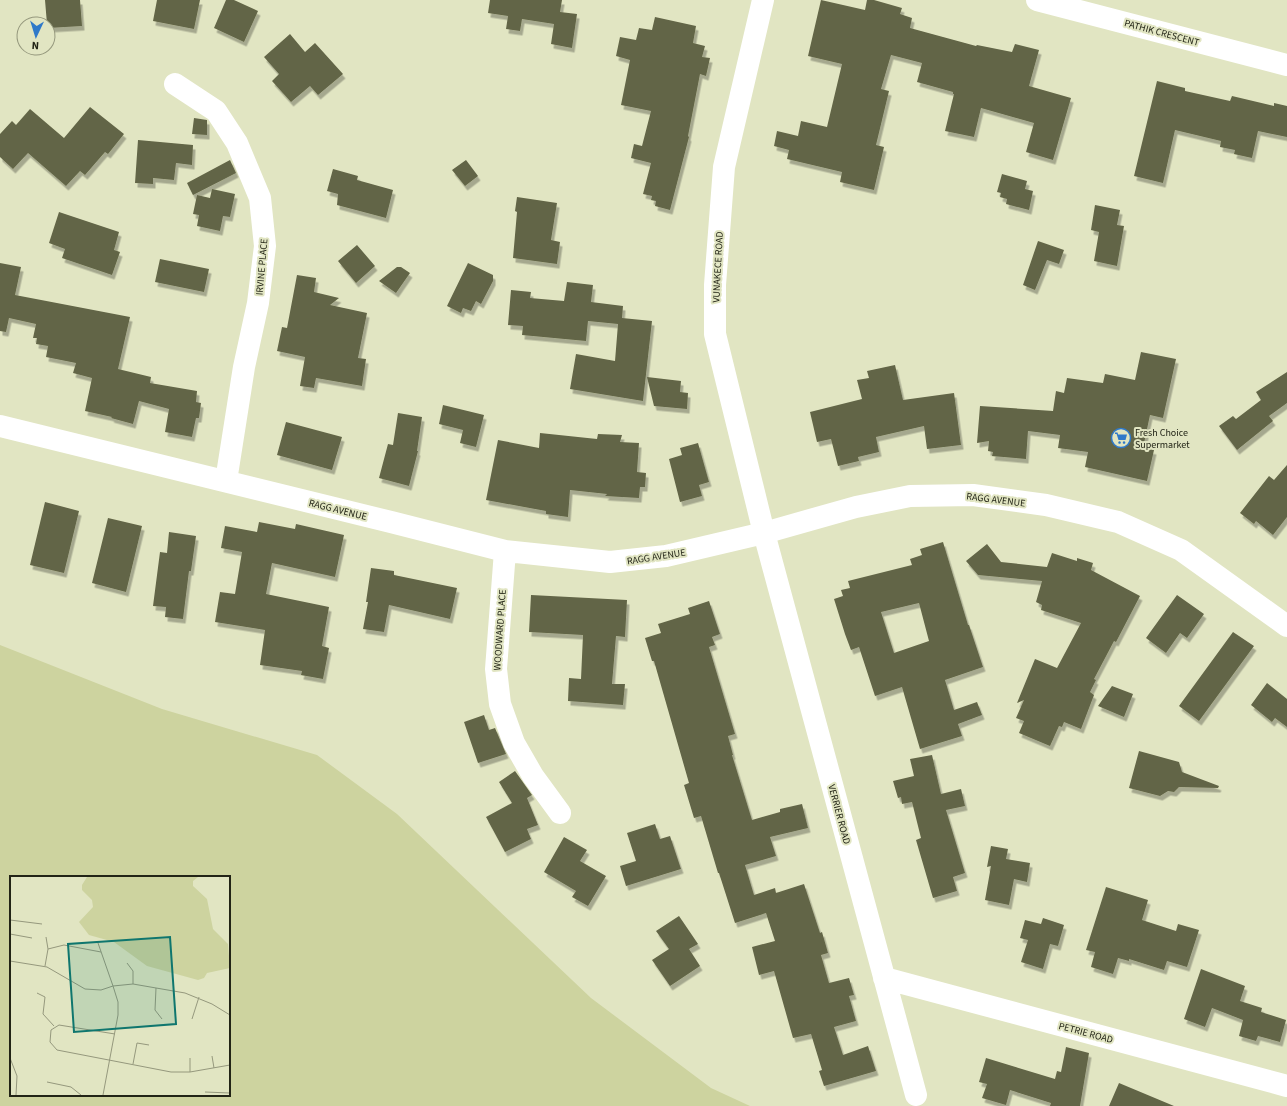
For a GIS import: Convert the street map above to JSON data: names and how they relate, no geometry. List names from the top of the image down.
{
  "streets": {
    "street": [
      "PATHIK CRESCENT",
      "IRVINE PLACE",
      "VUNAKECE ROAD",
      "RAGG AVENUE",
      "WOODWARD PLACE",
      "VERRIER ROAD",
      "PETRIE ROAD"
    ]
  },
  "crossings": [
    ["IRVINE PLACE", "RAGG AVENUE"],
    ["VUNAKECE ROAD", "RAGG AVENUE"],
    ["VUNAKECE ROAD", "VERRIER ROAD"],
    ["RAGG AVENUE", "WOODWARD PLACE"],
    ["RAGG AVENUE", "VERRIER ROAD"],
    ["VERRIER ROAD", "PETRIE ROAD"]
  ],
  "places": {
    "supermarket": ["Fresh Choice Supermarket"]
  },
  "north": "bottom"
}
